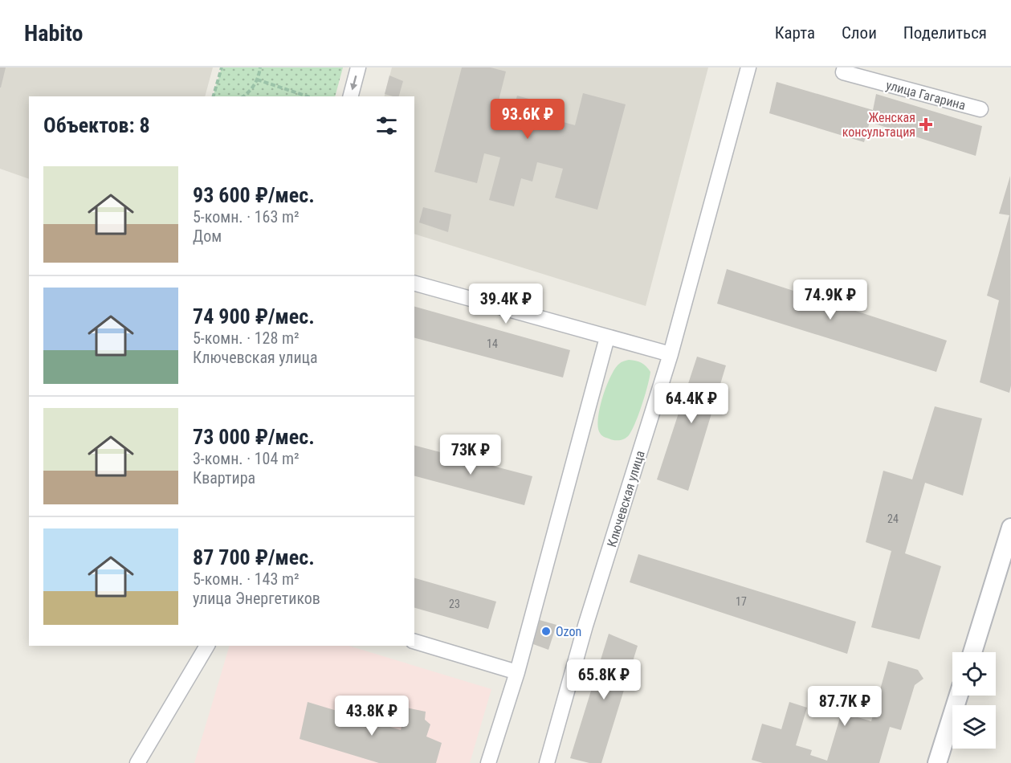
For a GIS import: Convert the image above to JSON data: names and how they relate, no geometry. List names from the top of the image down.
{
  "streets": {
    "street": ["улица Гагарина", "Ключевская улица"]
  },
  "places": {
    "health": ["Женская консультация"],
    "other": ["Ozon"]
  },
  "house_numbers": [
    "14",
    "24",
    "17",
    "23"
  ],
  "page": {
    "header": "Habito",
    "nav": ["Карта", "Слои", "Поделиться"],
    "heading": "Объектов: 8",
    "price": [
      "93.6K ₽",
      "74.9K ₽",
      "39.4K ₽",
      "64.4K ₽",
      "73K ₽",
      "65.8K ₽",
      "87.7K ₽",
      "43.8K ₽"
    ],
    "list": [
      {
        "name": "93 600 ₽/мес.",
        "note": "5-комн. · 163 m² · Дом"
      },
      {
        "name": "74 900 ₽/мес.",
        "note": "5-комн. · 128 m² · Ключевская улица"
      },
      {
        "name": "73 000 ₽/мес.",
        "note": "3-комн. · 104 m² · Квартира"
      },
      {
        "name": "87 700 ₽/мес.",
        "note": "5-комн. · 143 m² · улица Энергетиков"
      }
    ]
  }
}
